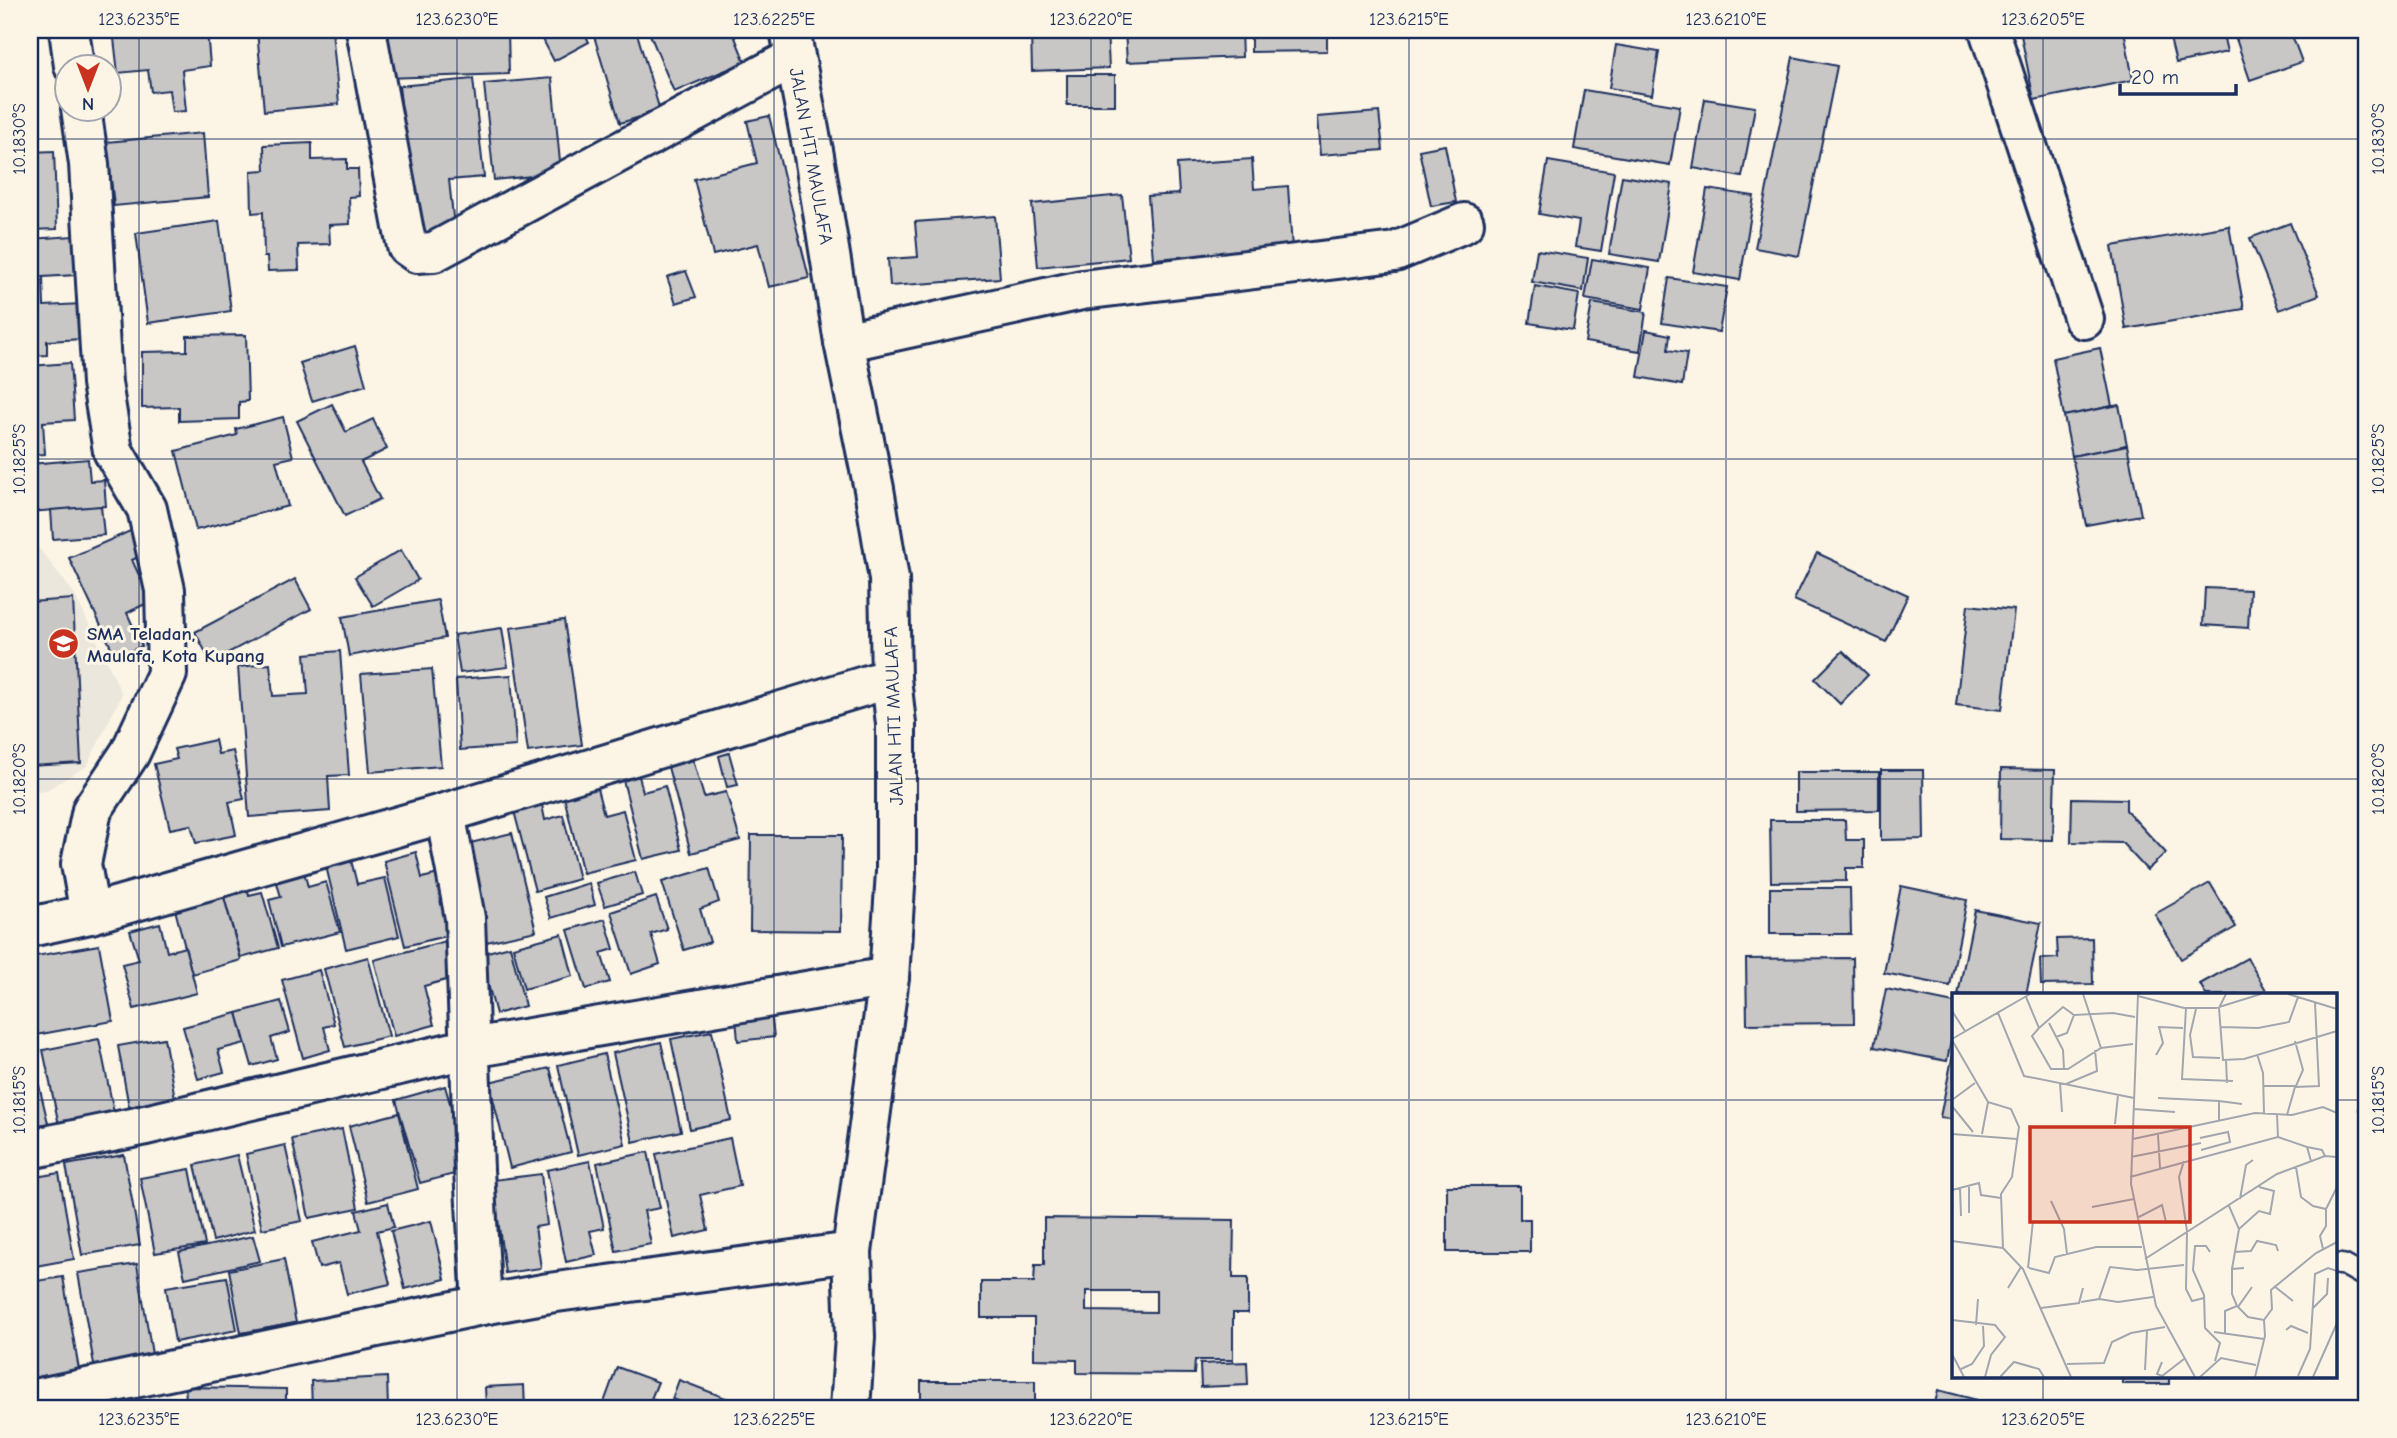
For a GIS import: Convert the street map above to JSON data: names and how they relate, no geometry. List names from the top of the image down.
{
  "streets": {
    "street": ["JALAN HTI MAULAFA"]
  },
  "places": {
    "school or university": ["SMA Teladan, Maulafa, Kota Kupang"]
  },
  "scale_bar": "20 m",
  "north": "bottom",
  "coordinates": [
    "123.6235°E",
    "123.6230°E",
    "123.6225°E",
    "123.6220°E",
    "123.6215°E",
    "123.6210°E",
    "123.6205°E",
    "10.1830°S",
    "10.1825°S",
    "10.1820°S",
    "10.1815°S"
  ]
}
